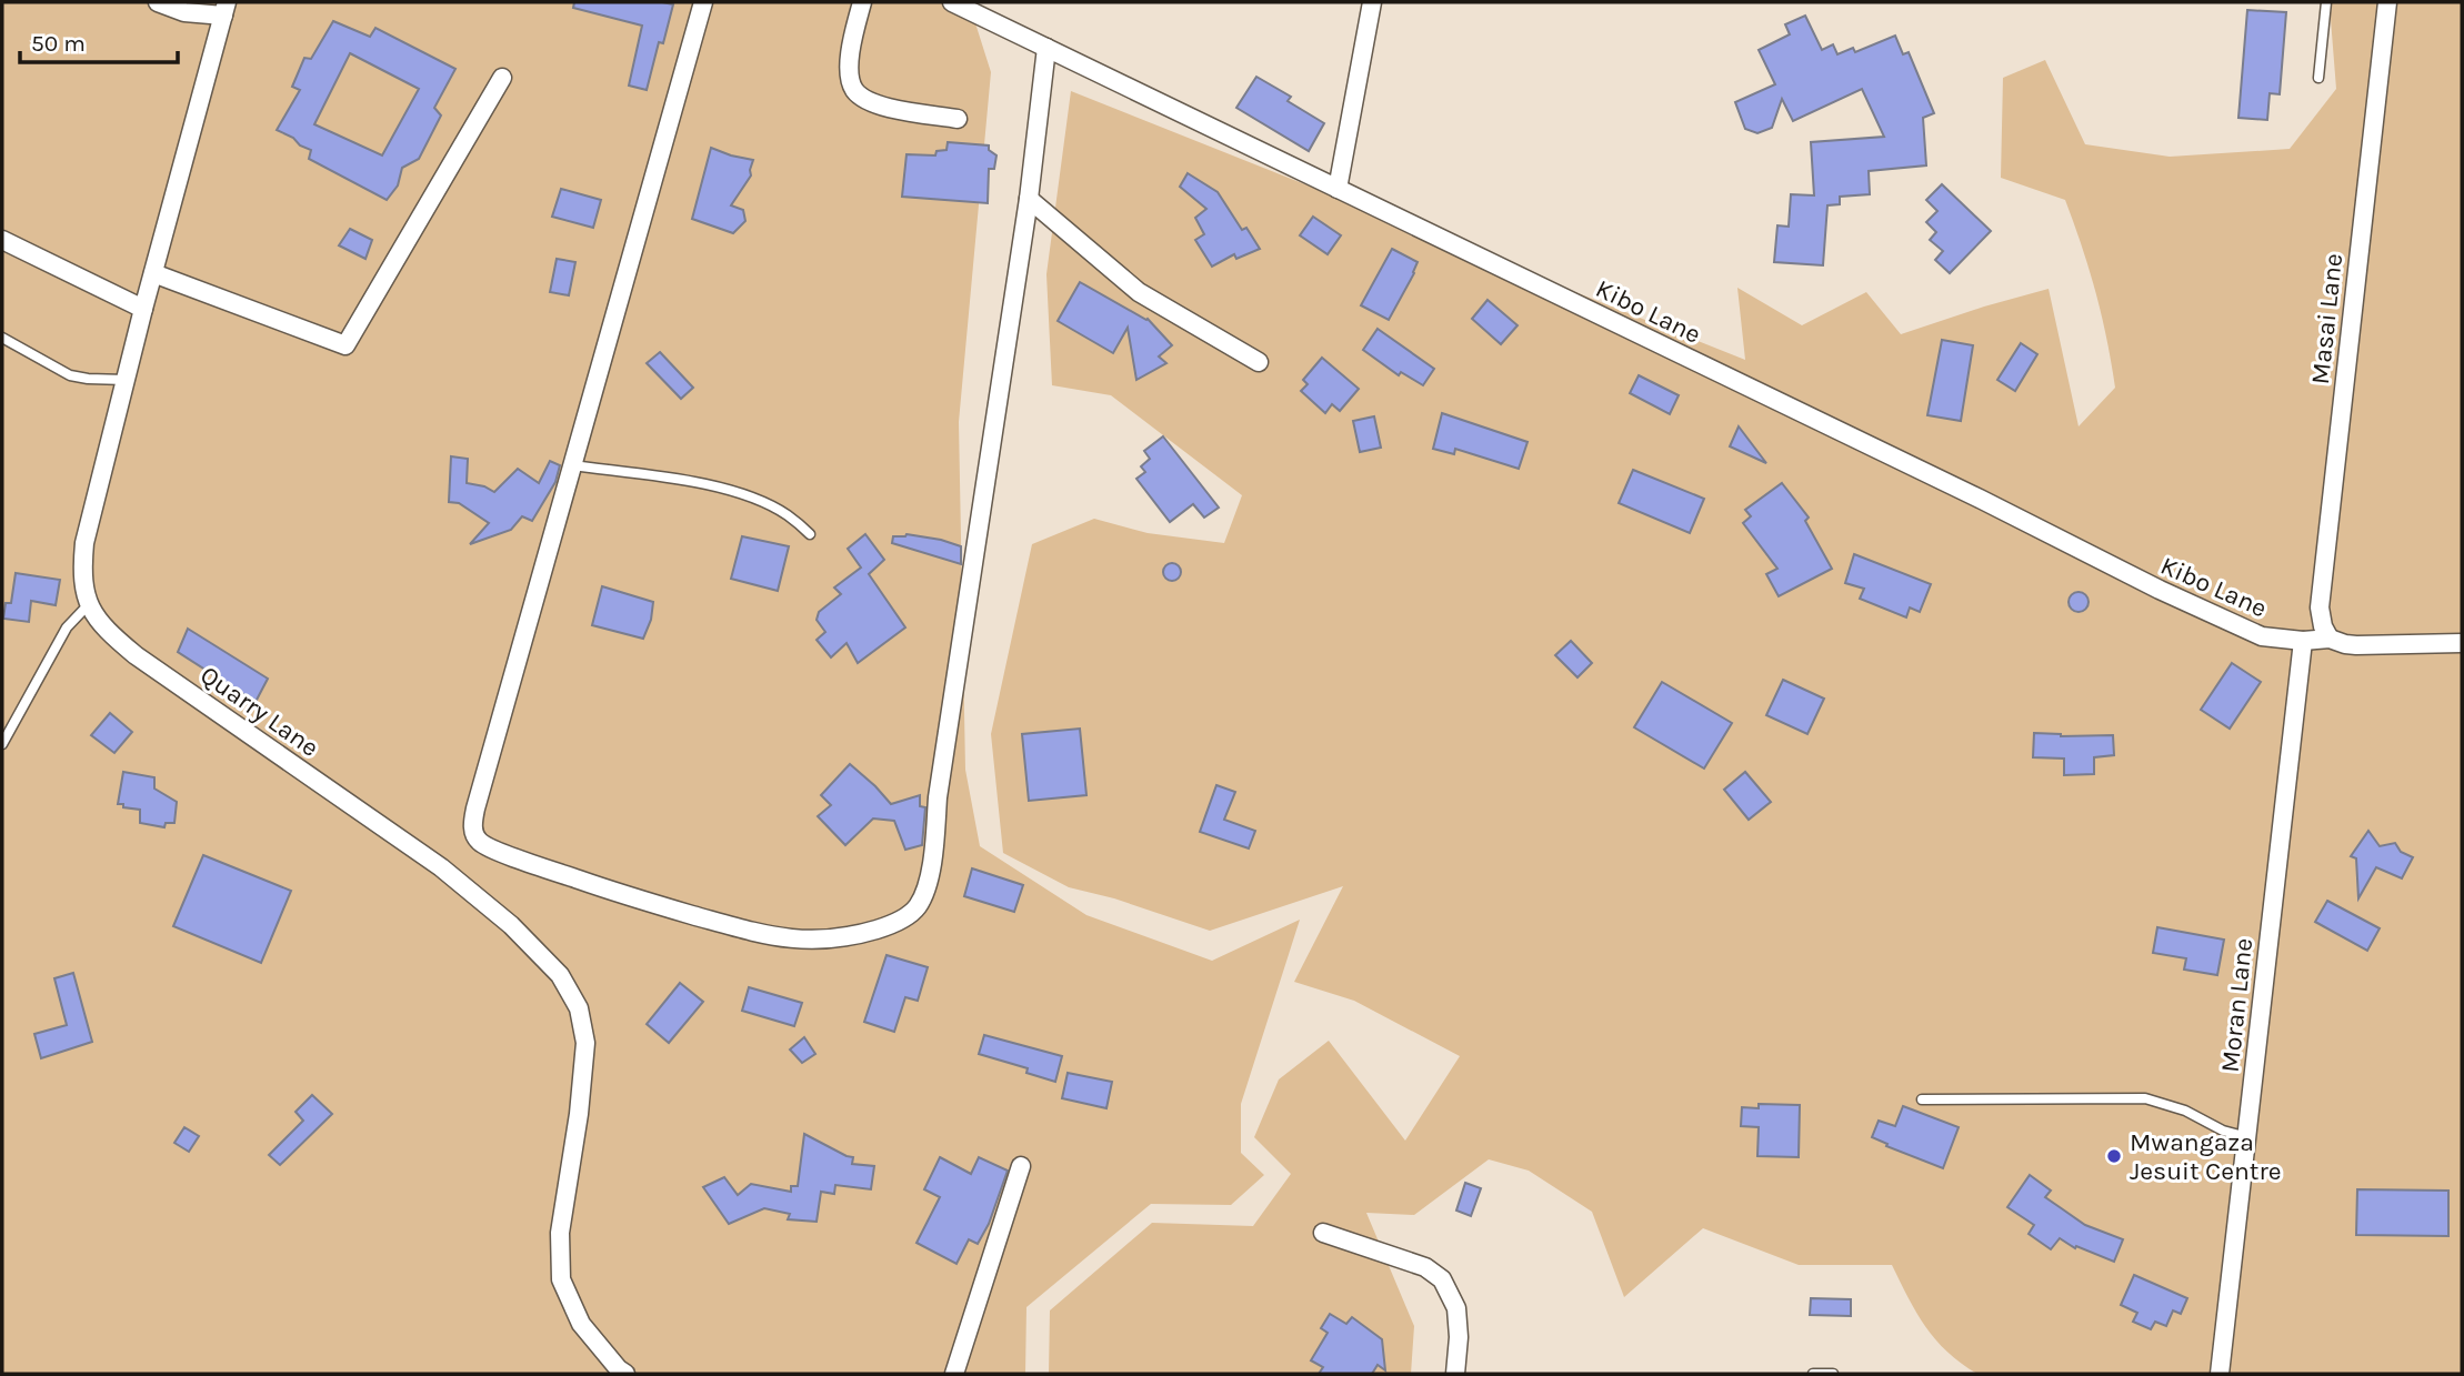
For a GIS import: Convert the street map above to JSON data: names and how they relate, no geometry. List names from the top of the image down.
{
  "streets": {
    "street": [
      "Kibo Lane",
      "Masai Lane",
      "Quarry Lane",
      "Moran Lane"
    ]
  },
  "crossings": [
    ["Kibo Lane", "Masai Lane"],
    ["Kibo Lane", "Moran Lane"]
  ],
  "places": ["Mwangaza Jesuit Centre"],
  "scale_bar": "50 m"
}
